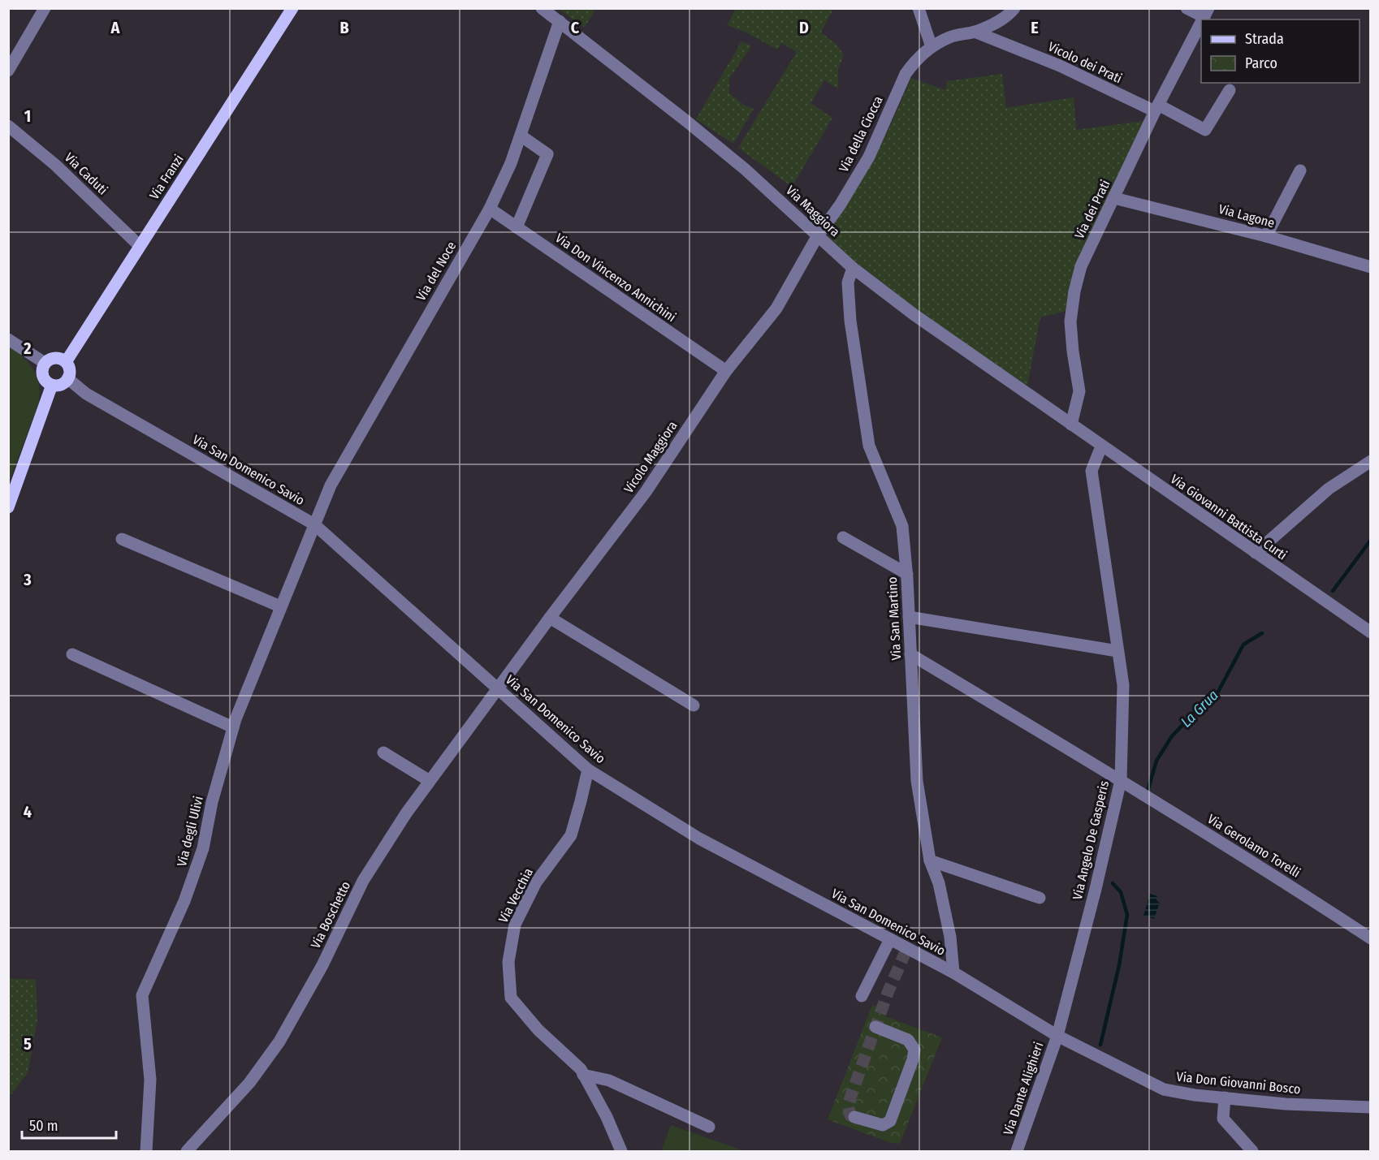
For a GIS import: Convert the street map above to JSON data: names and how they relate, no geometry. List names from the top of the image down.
{
  "streets": {
    "main road": ["Via Franzi"],
    "street": [
      "Vicolo dei Prati",
      "Via della Ciocca",
      "Via Caduti",
      "Via dei Prati",
      "Via Maggiora",
      "Via Lagone",
      "Via del Noce",
      "Via Don Vincenzo Annichini",
      "Vicolo Maggiora",
      "Via San Domenico Savio",
      "Via Giovanni Battista Curti",
      "Via San Martino",
      "Via degli Ulivi",
      "Via Angelo De Gasperis",
      "Via Gerolamo Torelli",
      "Via Vecchia",
      "Via Boschetto",
      "Via Don Giovanni Bosco",
      "Via Dante Alighieri"
    ]
  },
  "crossings": [
    ["Vicolo dei Prati", "Via della Ciocca"],
    ["Vicolo dei Prati", "Via dei Prati"],
    ["Via della Ciocca", "Via Maggiora"],
    ["Via della Ciocca", "Vicolo Maggiora"],
    ["Via Caduti", "Via Franzi"],
    ["Via Franzi", "Via San Domenico Savio"],
    ["Via dei Prati", "Via Maggiora"],
    ["Via dei Prati", "Via Lagone"],
    ["Via dei Prati", "Via Giovanni Battista Curti"],
    ["Via Maggiora", "Via del Noce"],
    ["Via Maggiora", "Vicolo Maggiora"],
    ["Via Maggiora", "Via Giovanni Battista Curti"],
    ["Via Maggiora", "Via San Martino"],
    ["Via del Noce", "Via Don Vincenzo Annichini"],
    ["Via del Noce", "Via San Domenico Savio"],
    ["Via del Noce", "Via degli Ulivi"],
    ["Via Don Vincenzo Annichini", "Vicolo Maggiora"],
    ["Vicolo Maggiora", "Via San Domenico Savio"],
    ["Vicolo Maggiora", "Via Boschetto"],
    ["Via San Domenico Savio", "Via San Martino"],
    ["Via San Domenico Savio", "Via degli Ulivi"],
    ["Via San Domenico Savio", "Via Angelo De Gasperis"],
    ["Via San Domenico Savio", "Via Vecchia"],
    ["Via San Domenico Savio", "Via Boschetto"],
    ["Via San Domenico Savio", "Via Don Giovanni Bosco"],
    ["Via San Domenico Savio", "Via Dante Alighieri"],
    ["Via Giovanni Battista Curti", "Via Angelo De Gasperis"],
    ["Via San Martino", "Via Gerolamo Torelli"],
    ["Via Angelo De Gasperis", "Via Gerolamo Torelli"],
    ["Via Angelo De Gasperis", "Via Don Giovanni Bosco"],
    ["Via Angelo De Gasperis", "Via Dante Alighieri"],
    ["Via Don Giovanni Bosco", "Via Dante Alighieri"]
  ],
  "water": ["La Grua"],
  "legend": ["Strada", "Parco"],
  "scale_bar": "50 m",
  "grid": {
    "columns": [
      "A",
      "B",
      "C",
      "D",
      "E"
    ],
    "rows": [
      "1",
      "2",
      "3",
      "4",
      "5"
    ]
  }
}
